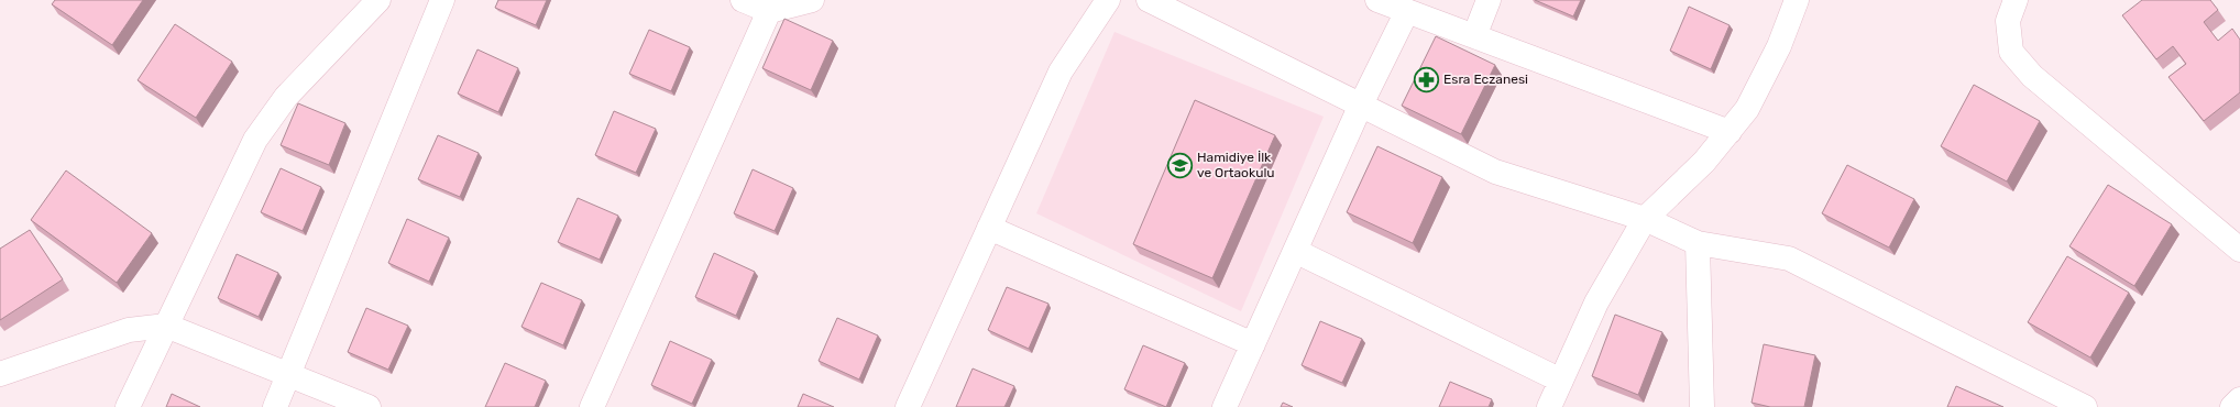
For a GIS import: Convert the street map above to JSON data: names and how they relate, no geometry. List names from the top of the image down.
{
  "places": {
    "pharmacy": ["Esra Eczanesi"],
    "school or university": ["Hamidiye İlk ve Ortaokulu"]
  }
}
